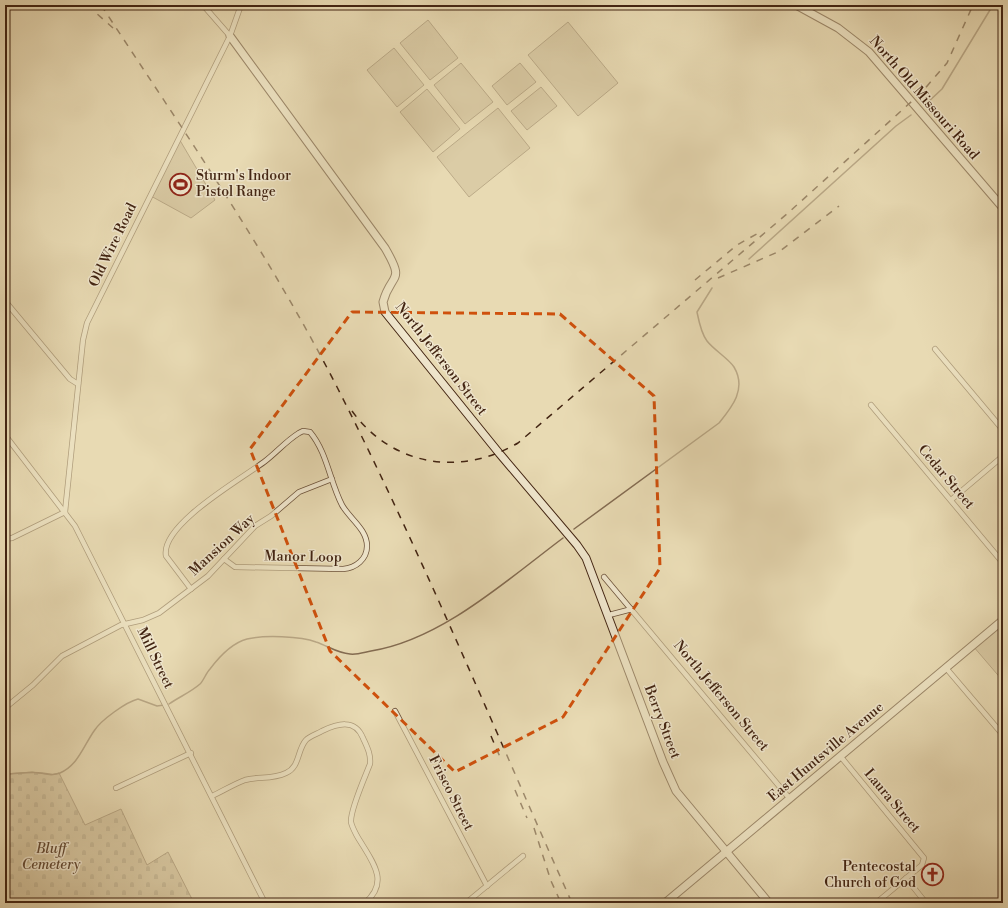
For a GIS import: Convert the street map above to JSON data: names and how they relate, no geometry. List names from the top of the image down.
{
  "streets": {
    "street": [
      "North Old Missouri Road",
      "Old Wire Road",
      "North Jefferson Street",
      "Cedar Street",
      "Mansion Way",
      "Manor Loop",
      "Mill Street",
      "Berry Street",
      "East Huntsville Avenue",
      "Frisco Street",
      "Laura Street"
    ]
  },
  "crossings": [
    ["Old Wire Road", "North Jefferson Street"],
    ["Old Wire Road", "Mill Street"],
    ["North Jefferson Street", "Berry Street"],
    ["North Jefferson Street", "East Huntsville Avenue"],
    ["Mansion Way", "Manor Loop"],
    ["Mansion Way", "Mill Street"],
    ["Berry Street", "East Huntsville Avenue"],
    ["East Huntsville Avenue", "Laura Street"]
  ],
  "parks": ["Bluff Cemetery"],
  "places": {
    "sports": ["Sturm's Indoor Pistol Range"],
    "church": ["Pentecostal Church of God"]
  }
}
